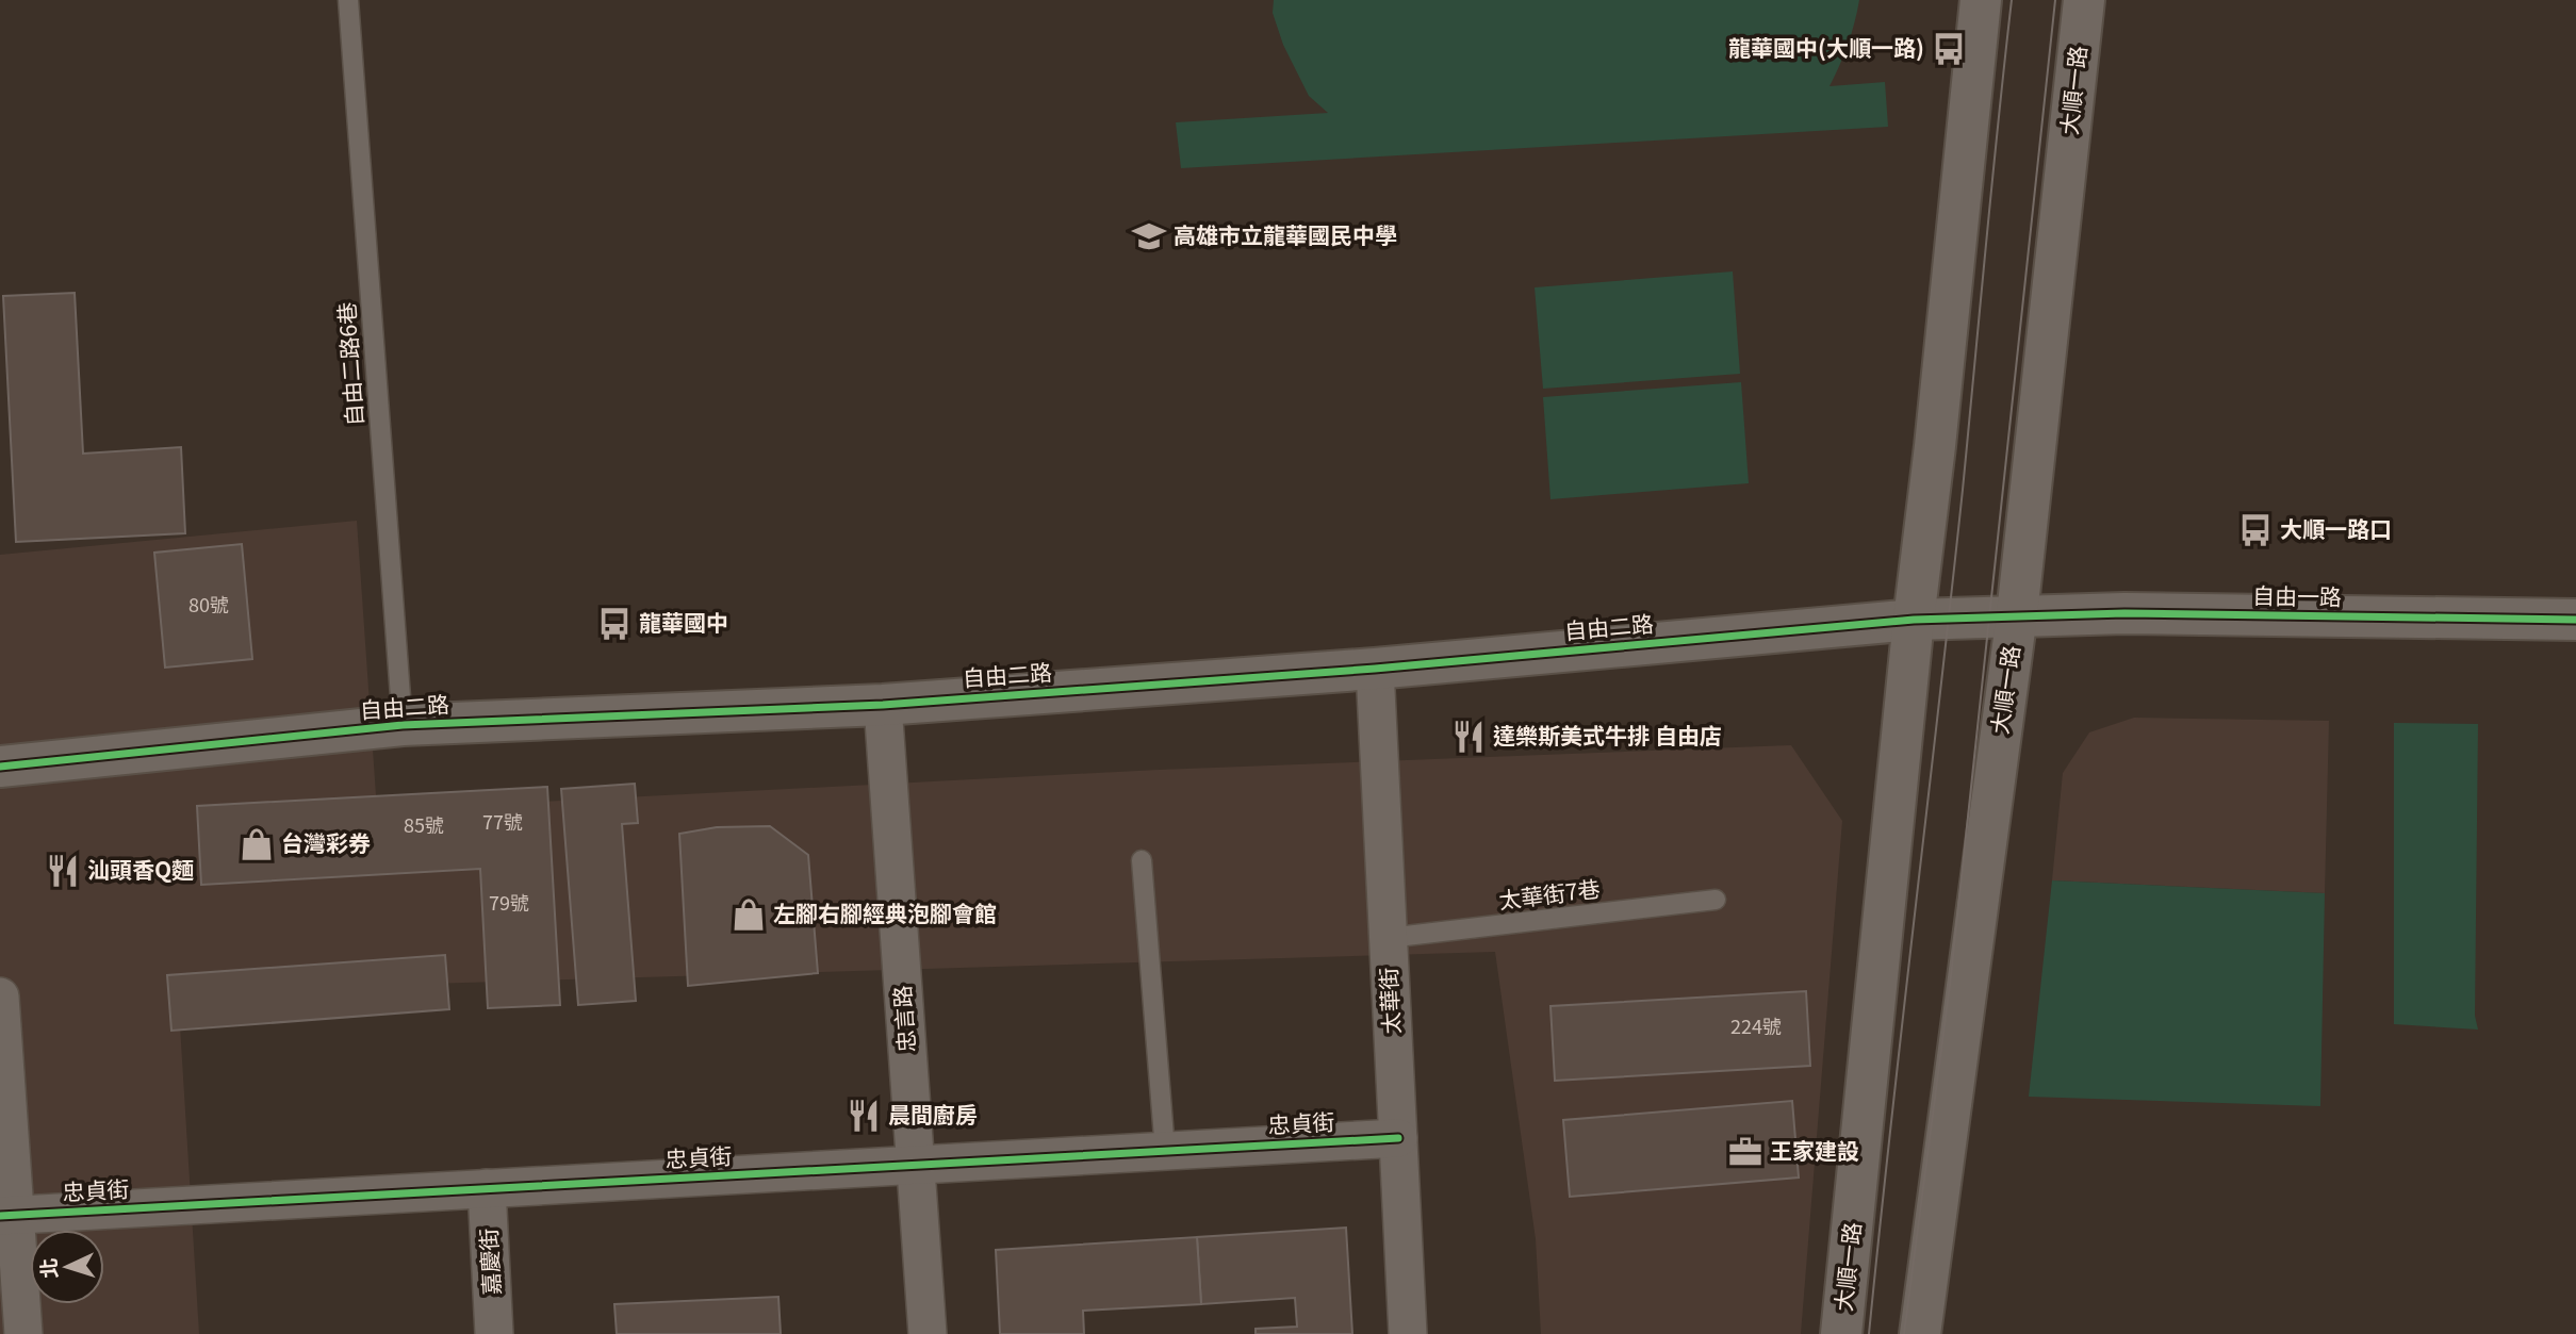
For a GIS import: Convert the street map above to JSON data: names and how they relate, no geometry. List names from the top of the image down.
{
  "streets": {
    "street": [
      "大順一路",
      "自由一路",
      "自由二路",
      "太華街",
      "忠言路",
      "忠貞街",
      "嘉慶街"
    ],
    "lane": ["自由二路6巷", "太華街7巷"]
  },
  "crossings": [
    ["大順一路", "自由一路"],
    ["大順一路", "自由二路"],
    ["自由二路6巷", "自由二路"],
    ["自由一路", "自由二路"],
    ["自由二路", "太華街"],
    ["自由二路", "忠言路"],
    ["太華街7巷", "太華街"],
    ["太華街", "忠貞街"],
    ["忠言路", "忠貞街"],
    ["忠貞街", "嘉慶街"]
  ],
  "places": {
    "bus stop": ["龍華國中(大順一路)", "大順一路口", "龍華國中"],
    "school or university": ["高雄市立龍華國民中學"],
    "restaurant": ["達樂斯美式牛排 自由店", "汕頭香Q麵", "晨間廚房"],
    "shop": ["台灣彩券", "左腳右腳經典泡腳會館"],
    "office": ["王家建設"]
  },
  "house_numbers": [
    "80號",
    "77號",
    "85號",
    "79號",
    "224號"
  ],
  "north": "left"
}
